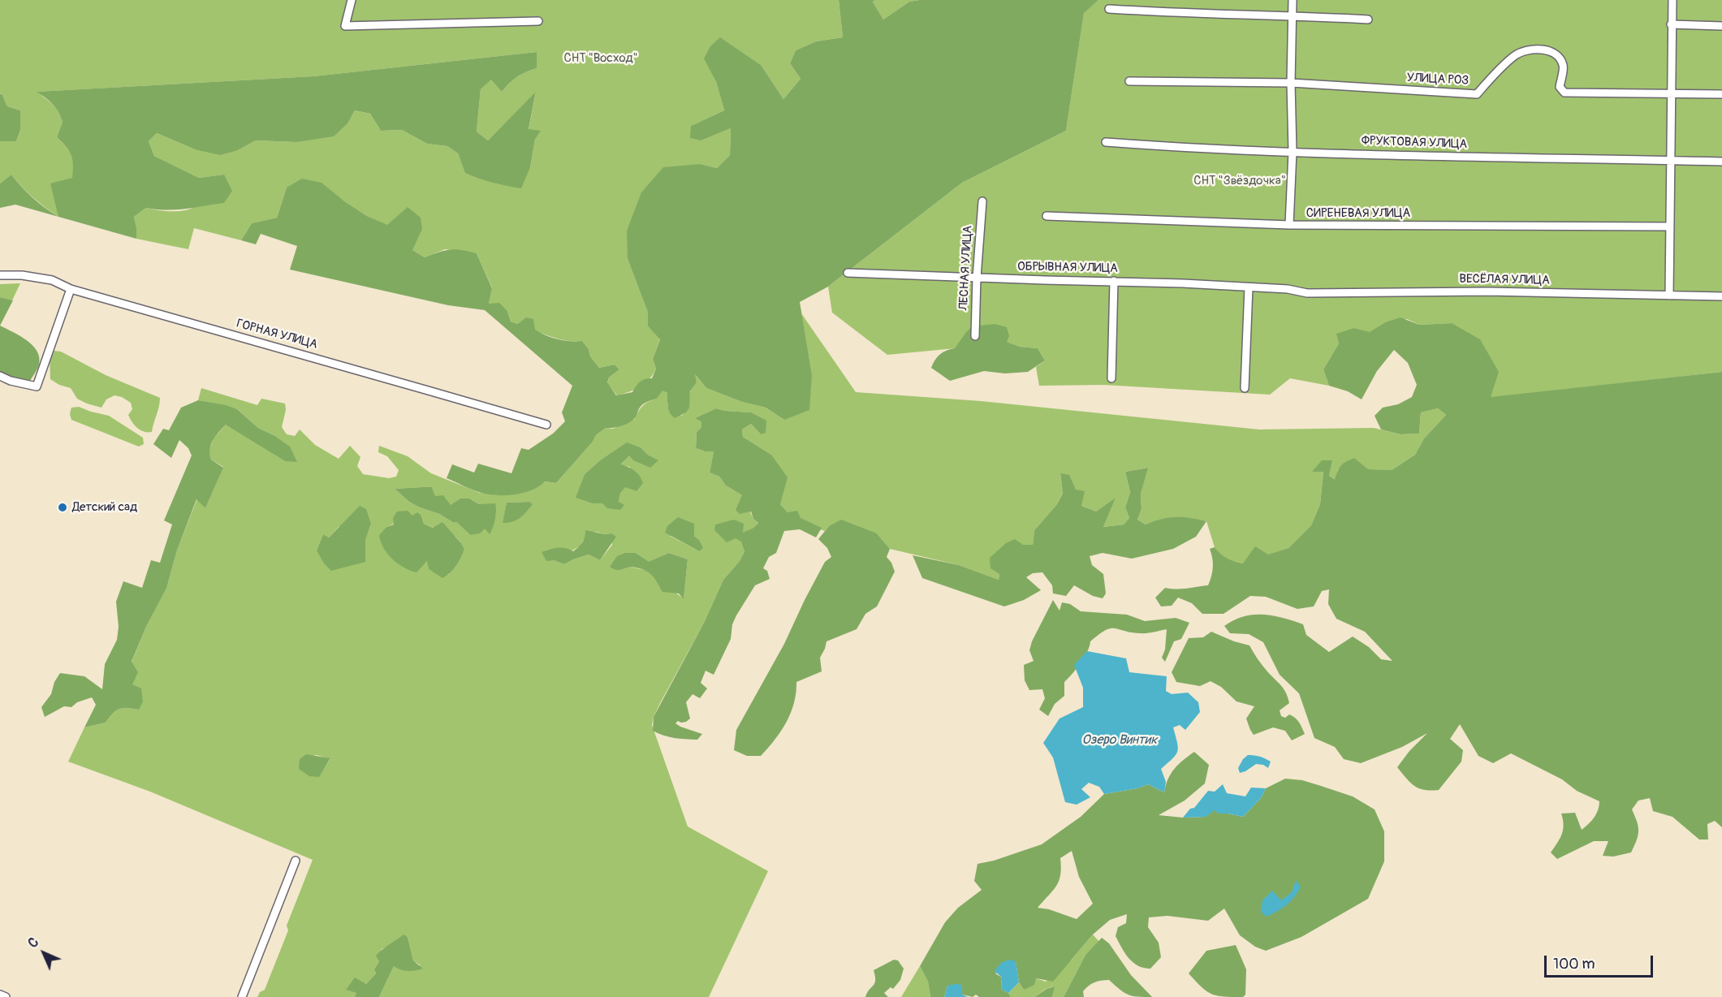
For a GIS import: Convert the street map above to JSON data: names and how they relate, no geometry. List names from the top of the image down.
{
  "streets": {
    "street": [
      "УЛИЦА РОЗ",
      "ФРУКТОВАЯ УЛИЦА",
      "СИРЕНЕВАЯ УЛИЦА",
      "ЛЕСНАЯ УЛИЦА",
      "ОБРЫВНАЯ УЛИЦА",
      "ВЕСЁЛАЯ УЛИЦА",
      "ГОРНАЯ УЛИЦА"
    ]
  },
  "crossings": [
    ["ЛЕСНАЯ УЛИЦА", "ОБРЫВНАЯ УЛИЦА"],
    ["ОБРЫВНАЯ УЛИЦА", "ВЕСЁЛАЯ УЛИЦА"]
  ],
  "water": ["Озеро Винтик"],
  "parks": ["СНТ \"Восход\"", "СНТ \"Звёздочка\""],
  "places": ["Детский сад"],
  "scale_bar": "100 m",
  "north": "top left"
}
